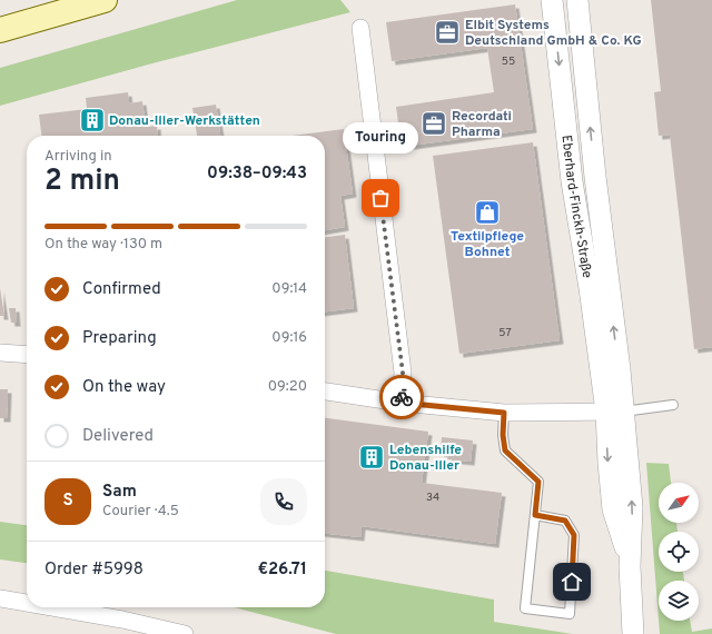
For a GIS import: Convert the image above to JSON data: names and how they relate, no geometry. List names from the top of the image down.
{
  "streets": {
    "street": ["Eberhard-Finckh-Straße"]
  },
  "places": {
    "office": ["Elbit Systems Deutschland GmbH & Co. KG", "Recordati Pharma"],
    "building": ["Donau-Iller-Werkstätten", "Lebenshilfe Donau-Iller"],
    "other": ["Touring"],
    "shop": ["Textilpflege Bohnet"]
  },
  "house_numbers": ["55", "57", "34"],
  "north": "top right",
  "page": {
    "bubble": "Touring",
    "heading": ["2 min", "Arriving in", "09:38–09:43"],
    "panel": [
      "Sam",
      "Courier · 4.5",
      "Order #5998",
      "€26.71"
    ],
    "bar": "On the way · 130 m",
    "list": [
      ["Confirmed", "09:14"],
      ["Preparing", "09:16"],
      ["On the way", "09:20"],
      "Delivered"
    ],
    "round": "S"
  }
}
